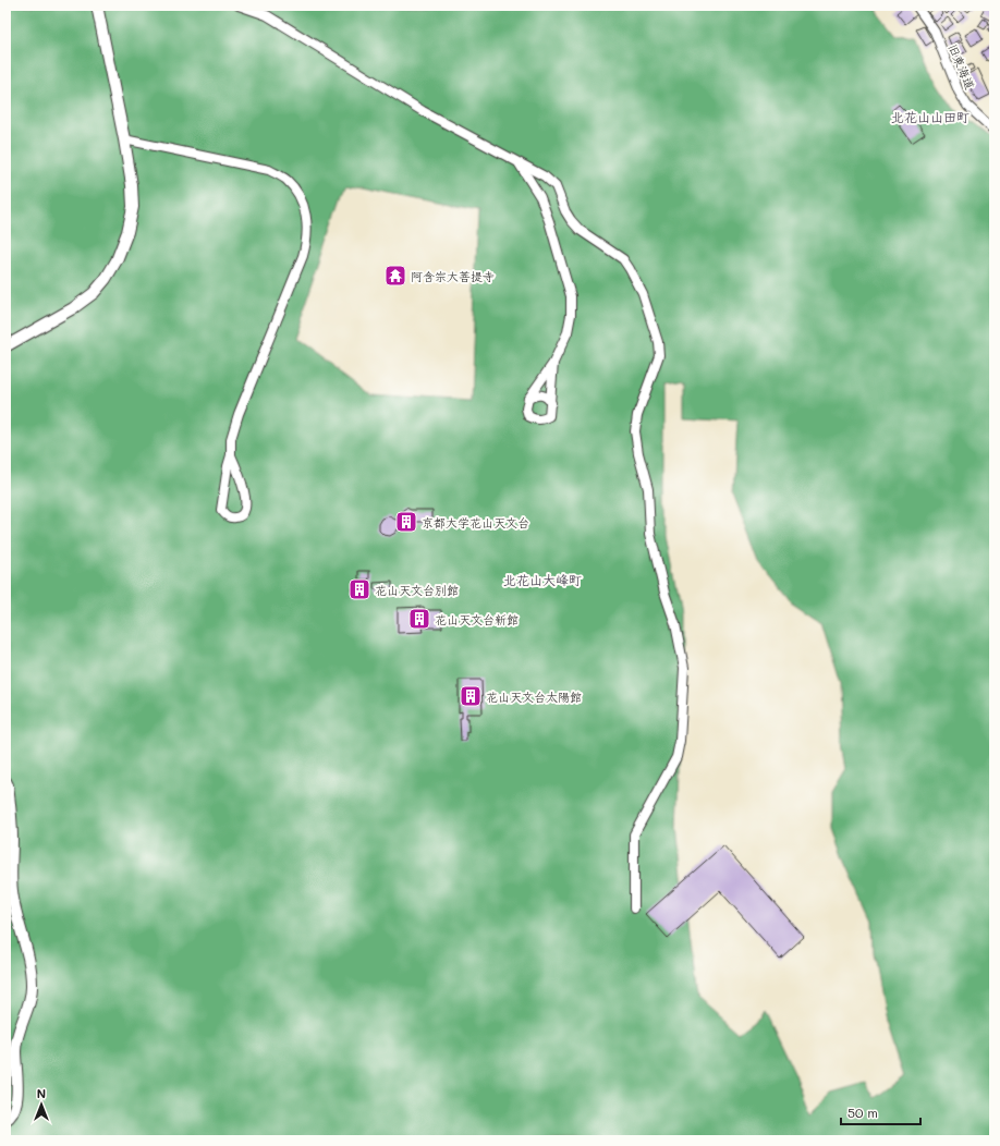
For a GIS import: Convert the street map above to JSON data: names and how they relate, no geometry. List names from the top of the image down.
{
  "streets": {
    "street": ["旧東海道"]
  },
  "districts": ["北花山山田町", "北花山大峰町"],
  "places": {
    "temple": ["阿含宗大菩提寺"],
    "building": [
      "京都大学花山天文台",
      "花山天文台別館",
      "花山天文台新館",
      "花山天文台太陽館"
    ]
  },
  "scale_bar": "50 m",
  "north": "top"
}
